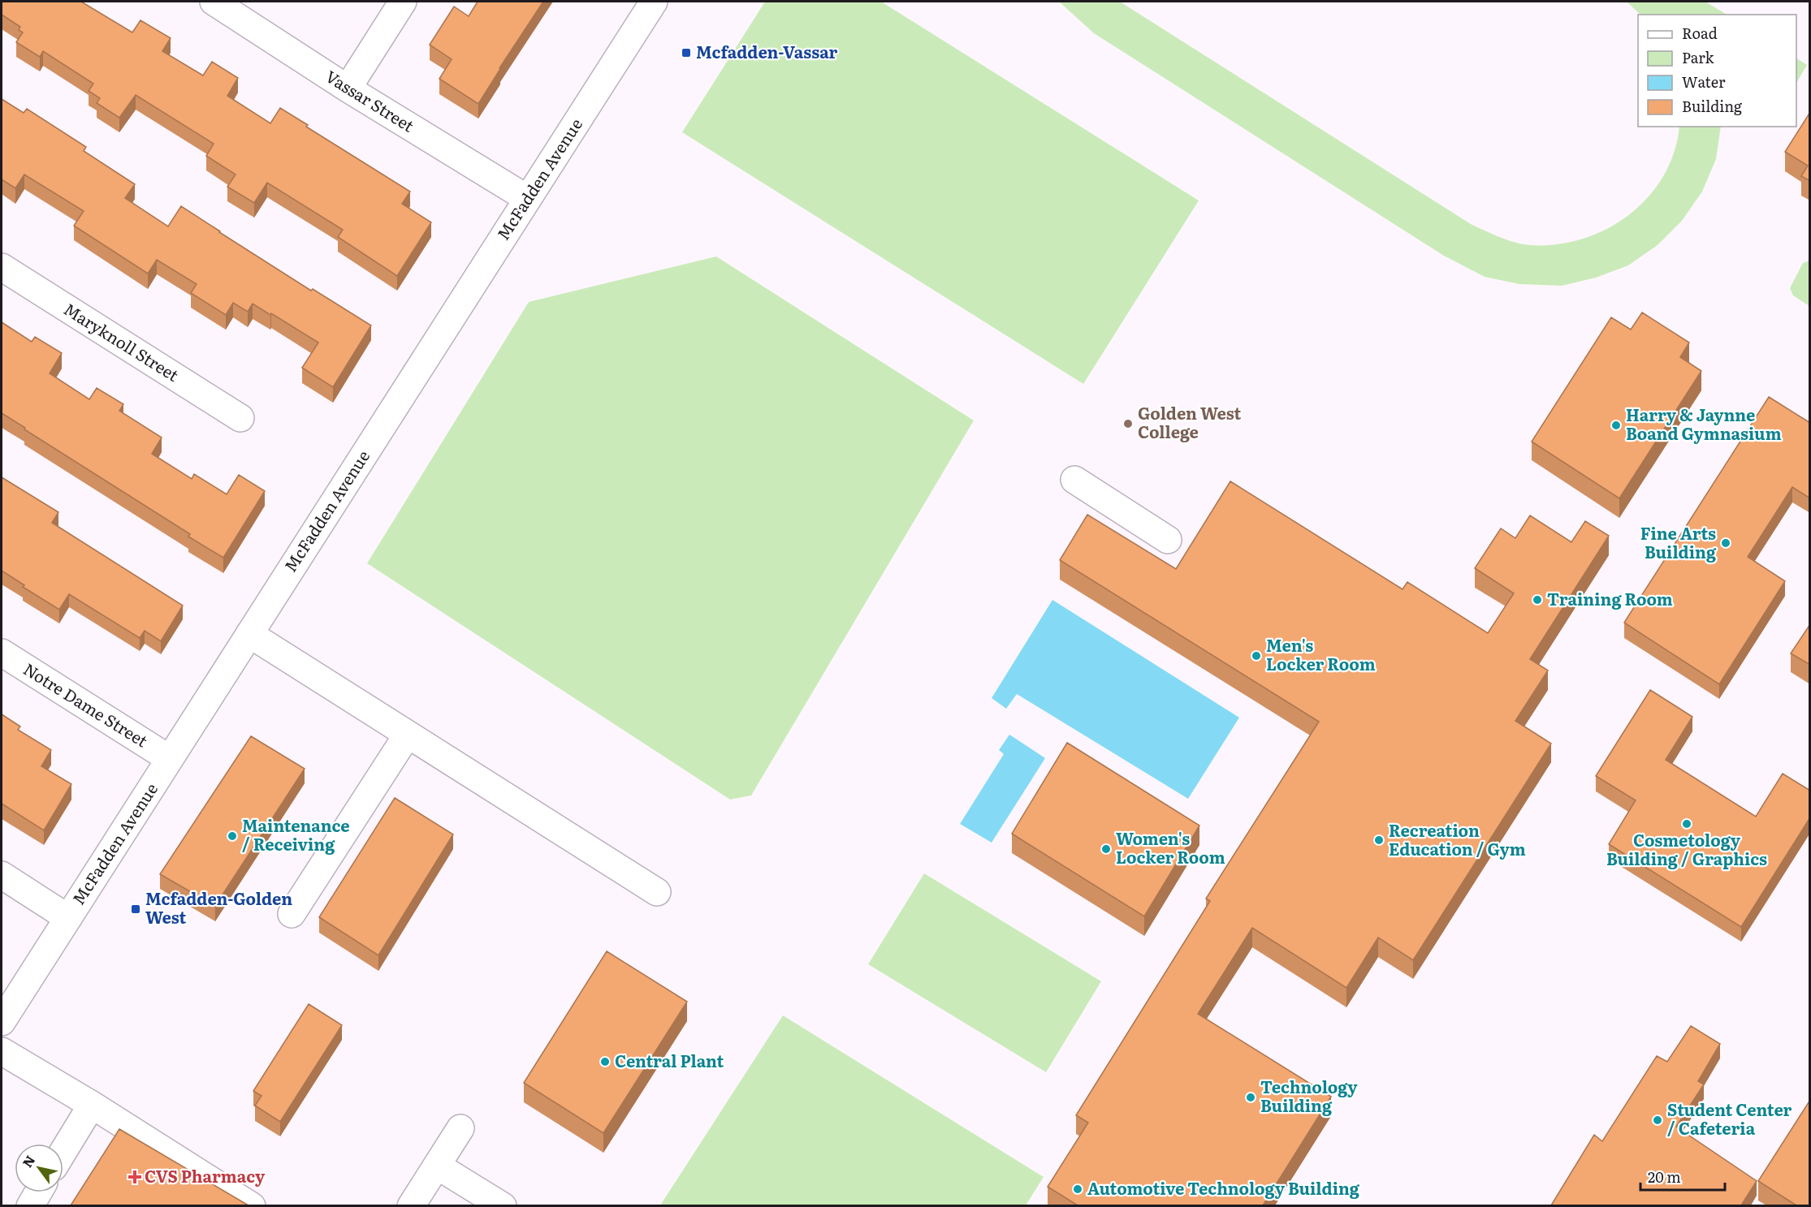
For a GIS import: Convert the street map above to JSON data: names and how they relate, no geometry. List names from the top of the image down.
{
  "streets": {
    "street": [
      "Vassar Street",
      "McFadden Avenue",
      "Maryknoll Street",
      "Notre Dame Street"
    ]
  },
  "crossings": [
    ["Vassar Street", "McFadden Avenue"],
    ["McFadden Avenue", "Notre Dame Street"]
  ],
  "places": {
    "transit": ["Mcfadden-Vassar", "Mcfadden-Golden West"],
    "other": [
      "Golden West College",
      "Harry & Jaynne Boand Gymnasium",
      "Fine Arts Building",
      "Training Room",
      "Men's Locker Room",
      "Cosmetology Building / Graphics",
      "Maintenance / Receiving",
      "Recreation Education / Gym",
      "Women's Locker Room",
      "Central Plant",
      "Technology Building",
      "Student Center / Cafeteria",
      "Automotive Technology Building"
    ],
    "health": ["CVS Pharmacy"]
  },
  "legend": [
    "Road",
    "Park",
    "Water",
    "Building"
  ],
  "scale_bar": "20 m",
  "north": "top left"
}
